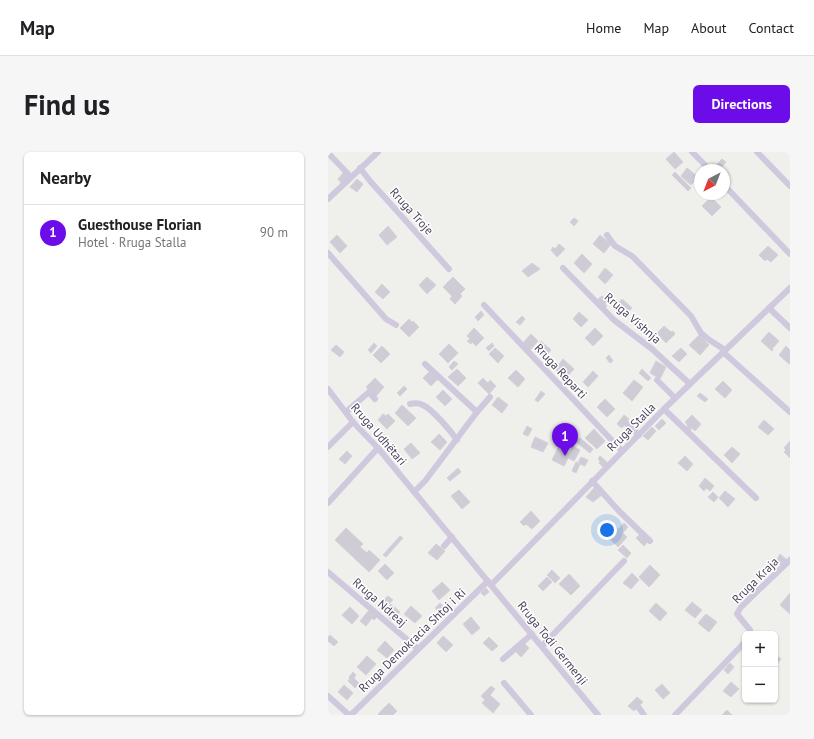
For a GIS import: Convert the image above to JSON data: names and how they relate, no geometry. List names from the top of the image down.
{
  "streets": {
    "street": [
      "Rruga Troje",
      "Rruga Vishnja",
      "Rruga Reparti",
      "Rruga Stalla",
      "Rruga Udhëtari",
      "Rruga Kraja",
      "Rruga Ndreaj",
      "Rruga Demokracia Shtoj i Ri",
      "Rruga Todi Germenji"
    ]
  },
  "crossings": [
    ["Rruga Vishnja", "Rruga Stalla"],
    ["Rruga Reparti", "Rruga Stalla"],
    ["Rruga Stalla", "Rruga Udhëtari"],
    ["Rruga Stalla", "Rruga Demokracia Shtoj i Ri"],
    ["Rruga Stalla", "Rruga Todi Germenji"],
    ["Rruga Udhëtari", "Rruga Demokracia Shtoj i Ri"],
    ["Rruga Udhëtari", "Rruga Todi Germenji"],
    ["Rruga Ndreaj", "Rruga Demokracia Shtoj i Ri"],
    ["Rruga Demokracia Shtoj i Ri", "Rruga Todi Germenji"]
  ],
  "north": "bottom left",
  "page": {
    "header": "Map",
    "nav": [
      "Home",
      "Map",
      "About",
      "Contact"
    ],
    "buttons": "Directions",
    "title": "Find us",
    "heading": "Nearby",
    "list": [
      {
        "mark": "1",
        "name": "Guesthouse Florian",
        "note": "Hotel · Rruga Stalla",
        "value": "90 m"
      }
    ],
    "pins": "1",
    "map_buttons": ["+", "−"]
  }
}
